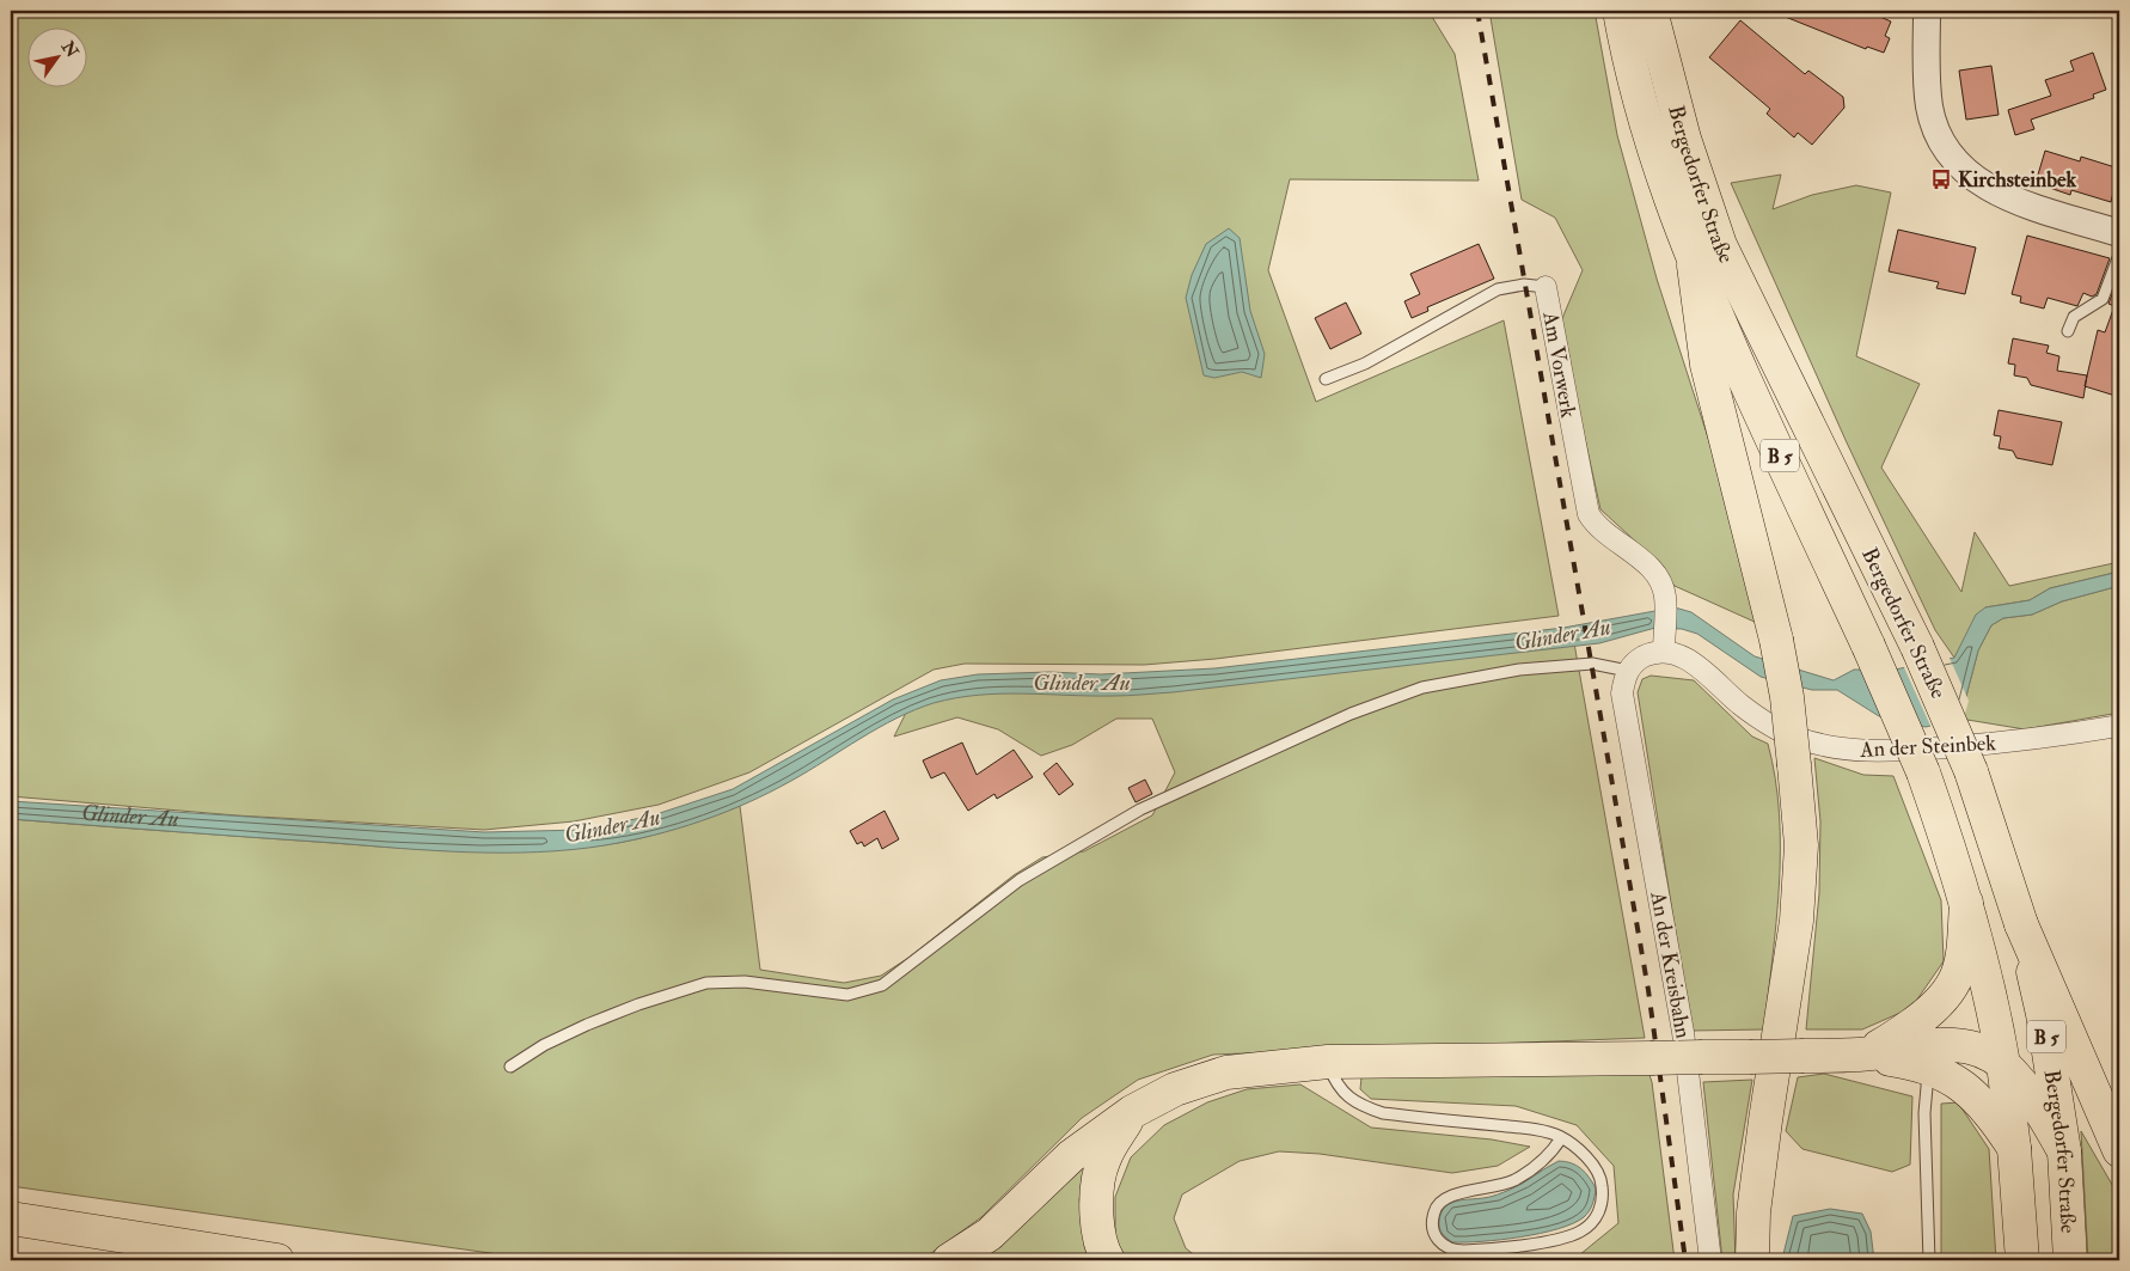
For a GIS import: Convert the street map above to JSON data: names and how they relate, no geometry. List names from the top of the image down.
{
  "streets": {
    "main road": ["Bergedorfer Straße", "B 5"],
    "street": ["Am Vorwerk", "An der Steinbek", "An der Kreisbahn"]
  },
  "crossings": [
    ["Am Vorwerk", "An der Steinbek"]
  ],
  "water": ["Glinder Au"],
  "places": {
    "bus stop": ["Kirchsteinbek"]
  },
  "north": "top right"
}
